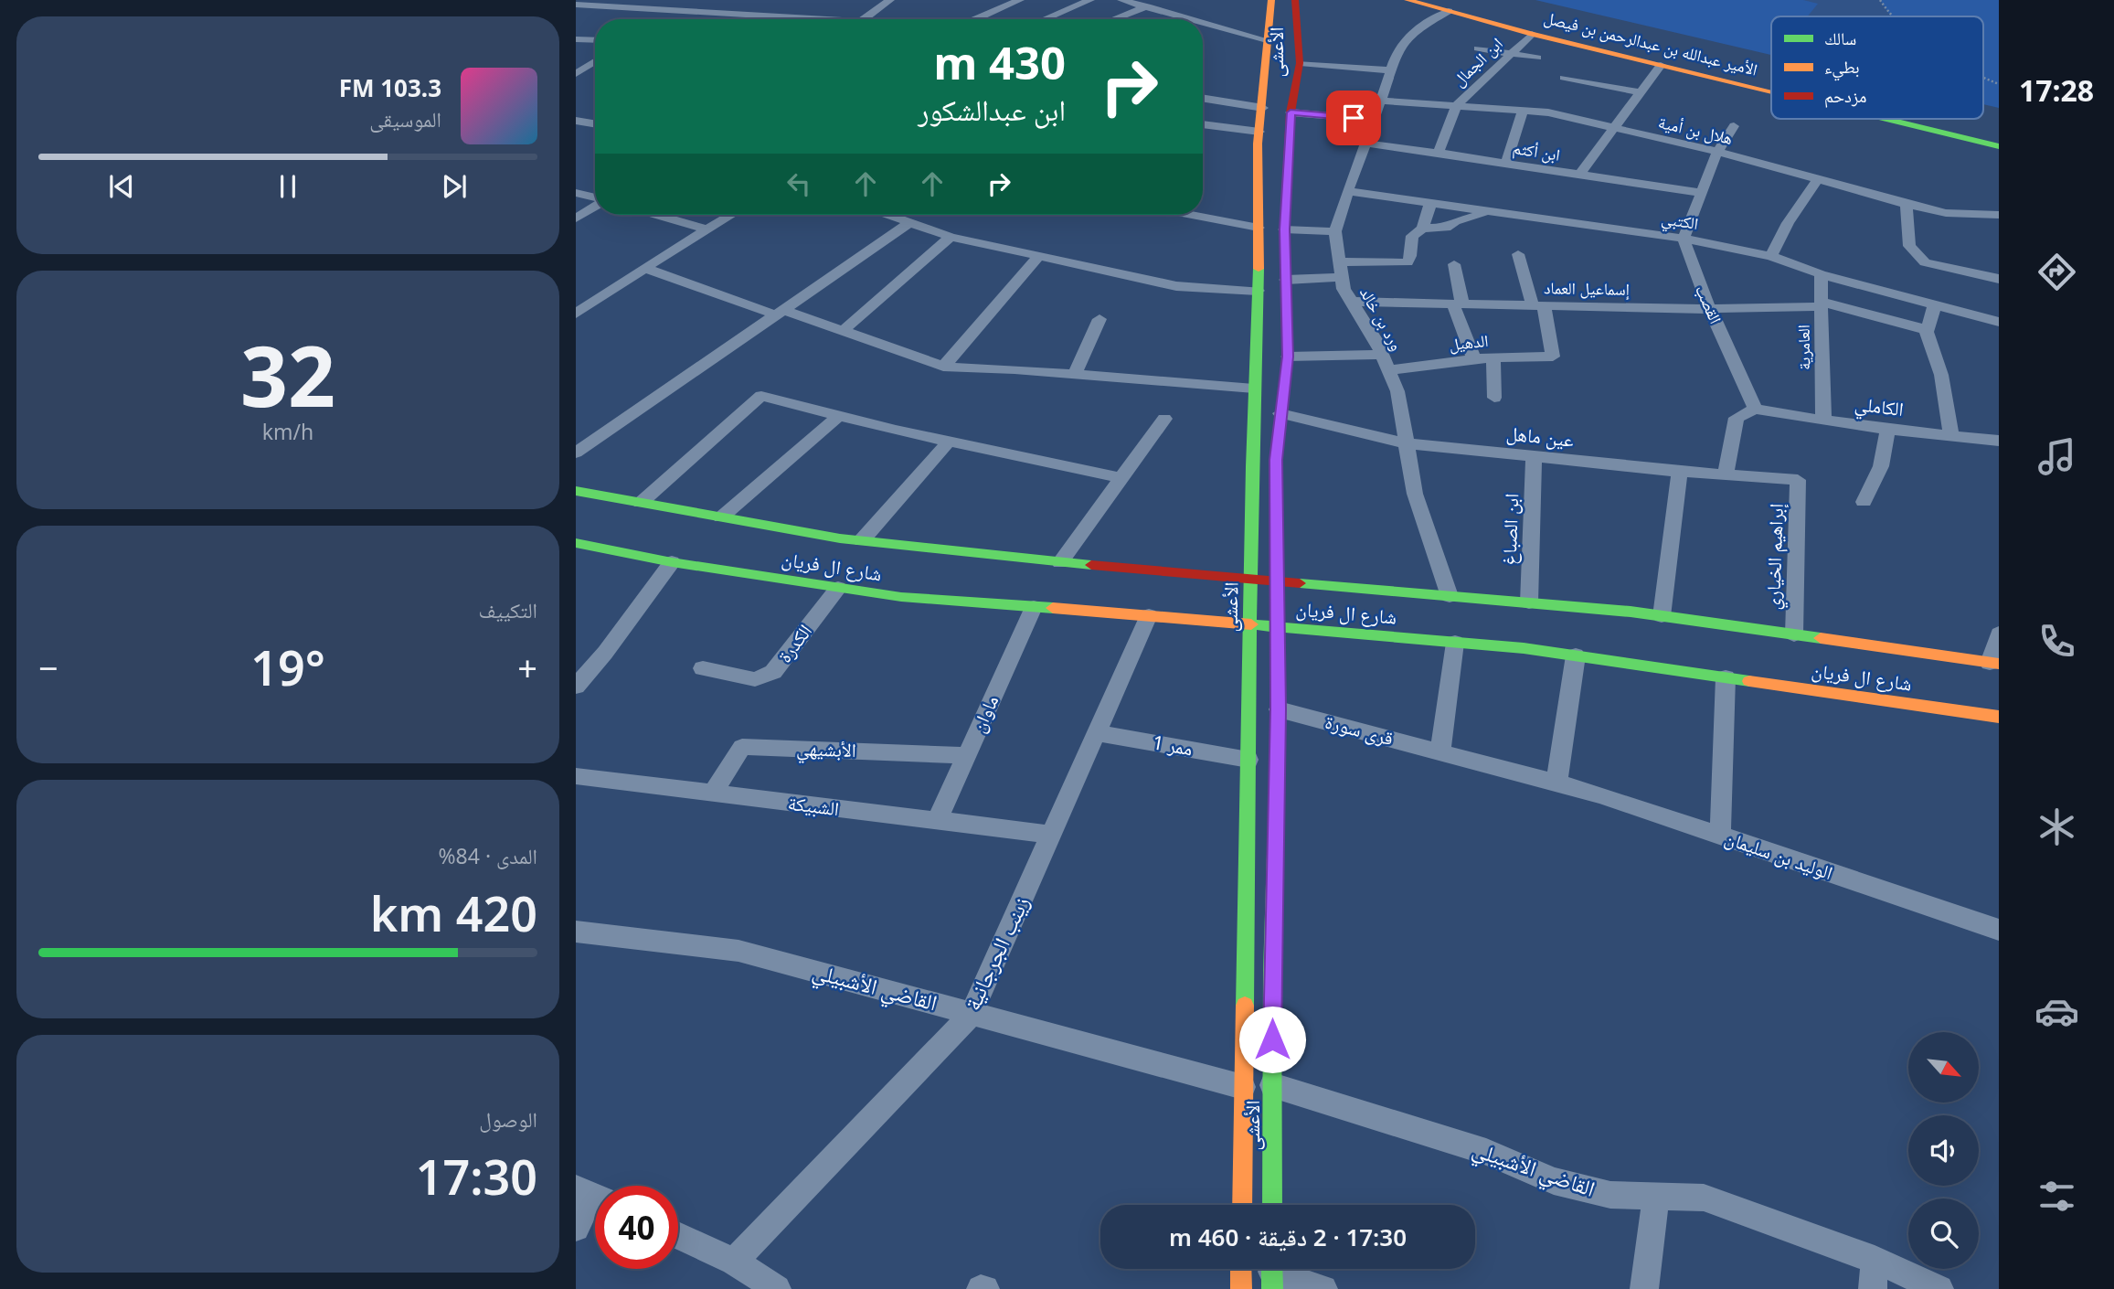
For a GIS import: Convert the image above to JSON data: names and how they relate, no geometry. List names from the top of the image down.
{
  "streets": {
    "main road": ["الأمير عبدالله بن عبدالرحمن بن فيصل", "الأعشى", "شارع ال فريان"],
    "street": [
      "ابن الجمال",
      "هلال بن أمية",
      "ابن أكثم",
      "الكتبي",
      "إسماعيل العماد",
      "القصب",
      "ورد بن خالد",
      "الدهيل",
      "العامرية",
      "الكاملي",
      "عين ماهل",
      "ابن الصباغ",
      "إبراهيم الخياري",
      "الكدرة",
      "ماوان",
      "قرى سورة",
      "ممر 1",
      "الأبشيهي",
      "الشبيكة",
      "الوليد بن سليمان",
      "زينب الجرجانية",
      "القاضي الأشبيلي"
    ]
  },
  "crossings": [
    ["الأمير عبدالله بن عبدالرحمن بن فيصل", "ابن الجمال"],
    ["الأمير عبدالله بن عبدالرحمن بن فيصل", "ورد بن خالد"],
    ["الأعشى", "عين ماهل"],
    ["الأعشى", "شارع ال فريان"],
    ["الأعشى", "قرى سورة"],
    ["الأعشى", "ممر 1"],
    ["الأعشى", "القاضي الأشبيلي"],
    ["ابن الجمال", "هلال بن أمية"],
    ["ابن الجمال", "ابن أكثم"],
    ["هلال بن أمية", "ورد بن خالد"],
    ["ابن أكثم", "ورد بن خالد"],
    ["الكتبي", "القصب"],
    ["الكتبي", "ورد بن خالد"],
    ["الكتبي", "العامرية"],
    ["إسماعيل العماد", "القصب"],
    ["إسماعيل العماد", "ورد بن خالد"],
    ["إسماعيل العماد", "الدهيل"],
    ["إسماعيل العماد", "العامرية"],
    ["القصب", "الكاملي"],
    ["ورد بن خالد", "الدهيل"],
    ["ورد بن خالد", "عين ماهل"],
    ["ورد بن خالد", "شارع ال فريان"],
    ["العامرية", "الكاملي"],
    ["عين ماهل", "ابن الصباغ"],
    ["عين ماهل", "إبراهيم الخياري"],
    ["ابن الصباغ", "شارع ال فريان"],
    ["إبراهيم الخياري", "شارع ال فريان"],
    ["شارع ال فريان", "الكدرة"],
    ["شارع ال فريان", "ماوان"],
    ["شارع ال فريان", "زينب الجرجانية"],
    ["ماوان", "الأبشيهي"],
    ["ماوان", "الشبيكة"],
    ["قرى سورة", "الوليد بن سليمان"],
    ["ممر 1", "زينب الجرجانية"],
    ["الأبشيهي", "الشبيكة"],
    ["الشبيكة", "زينب الجرجانية"],
    ["زينب الجرجانية", "القاضي الأشبيلي"]
  ],
  "legend": ["سالك", "بطيء", "مزدحم"],
  "north": "bottom right",
  "page": {
    "tabs": "17:28",
    "turn": ["430 m", "ابن عبدالشكور"],
    "song": ["103.3 FM", "الموسيقى"],
    "tile": [
      ["32", "km/h"],
      "التكييف",
      ["المدى · 84%", "420 km"],
      ["الوصول", "17:30"]
    ],
    "heat": ["−", "19°", "+"],
    "limit": "40",
    "trip": "17:30 · 2 دقيقة · 460 m"
  }
}
